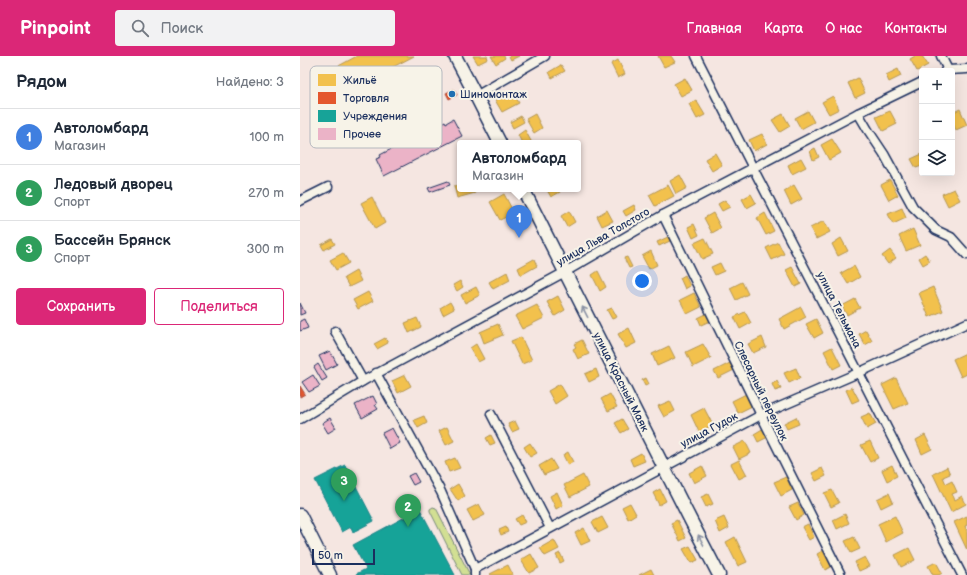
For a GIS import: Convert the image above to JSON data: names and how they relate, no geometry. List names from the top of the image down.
{
  "streets": {
    "main road": ["улица Красный Маяк"],
    "street": [
      "улица Льва Толстого",
      "улица Тельмана",
      "Слесарный переулок",
      "улица Гудок"
    ]
  },
  "crossings": [
    ["улица Льва Толстого", "улица Тельмана"],
    ["улица Льва Толстого", "улица Красный Маяк"],
    ["улица Льва Толстого", "Слесарный переулок"],
    ["улица Тельмана", "улица Гудок"],
    ["улица Красный Маяк", "улица Гудок"],
    ["Слесарный переулок", "улица Гудок"]
  ],
  "one_way": ["улица Красный Маяк"],
  "places": ["Шиномонтаж"],
  "legend": [
    "Жильё",
    "Торговля",
    "Учреждения",
    "Прочее"
  ],
  "scale_bar": "50 m",
  "page": {
    "header": "Pinpoint",
    "search": "Поиск",
    "nav": [
      "Главная",
      "Карта",
      "О нас",
      "Контакты"
    ],
    "heading": ["Рядом", "Найдено: 3"],
    "map_buttons": ["+", "−"],
    "list": [
      {
        "mark": "1",
        "name": "Автоломбард",
        "note": "Магазин",
        "value": "100 m"
      },
      {
        "mark": "2",
        "name": "Ледовый дворец",
        "note": "Спорт",
        "value": "270 m"
      },
      {
        "mark": "3",
        "name": "Бассейн Брянск",
        "note": "Спорт",
        "value": "300 m"
      }
    ],
    "popup": ["Автоломбард", "Магазин"],
    "pins": ["1", "3", "2"],
    "buttons": ["Сохранить", "Поделиться"],
    "scale": "50 m"
  }
}
